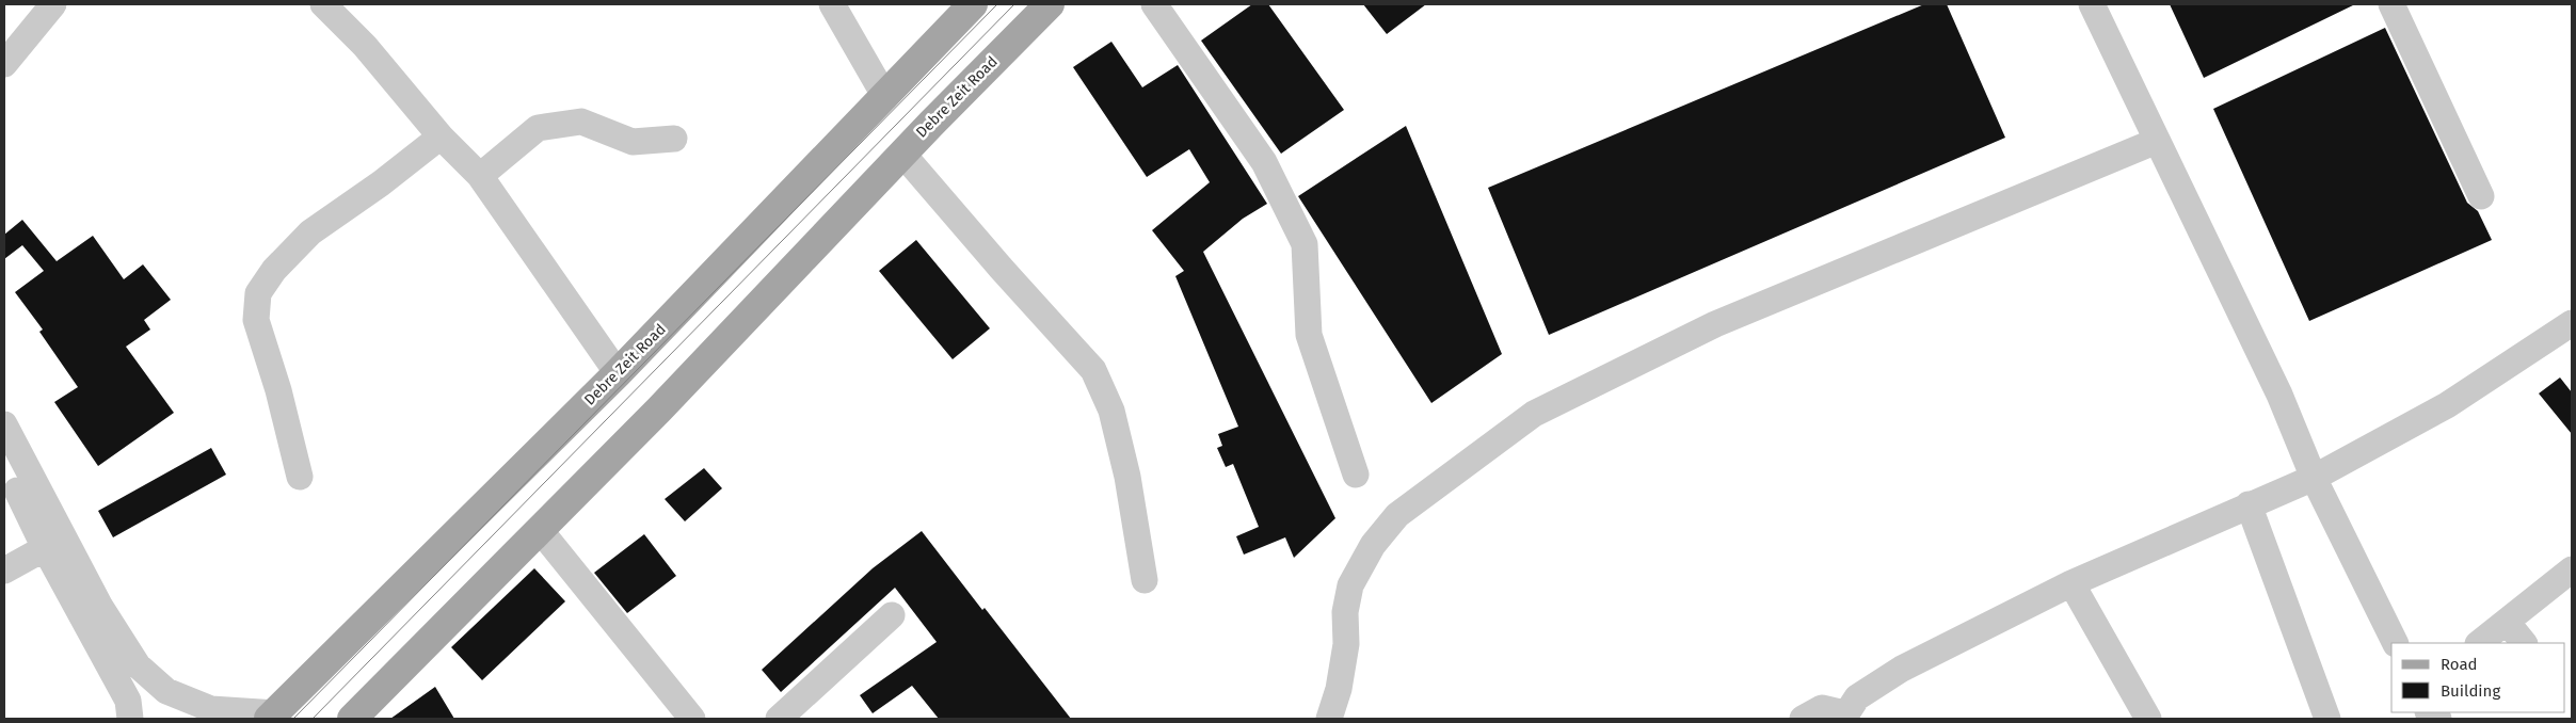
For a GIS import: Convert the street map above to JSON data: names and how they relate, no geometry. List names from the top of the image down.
{
  "streets": {
    "main road": ["Debre Zeit Road"]
  },
  "legend": ["Road", "Building"]
}
